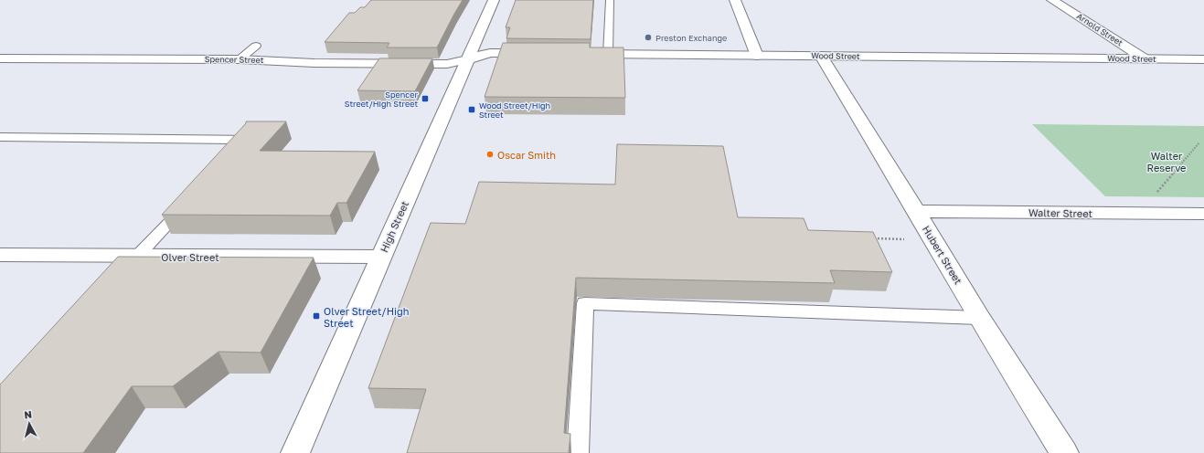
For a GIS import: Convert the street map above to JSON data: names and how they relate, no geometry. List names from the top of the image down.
{
  "streets": {
    "street": [
      "Arnold Street",
      "Wood Street",
      "Spencer Street",
      "Walter Street",
      "High Street",
      "Hubert Street",
      "Olver Street"
    ]
  },
  "crossings": [
    ["Arnold Street", "Wood Street"],
    ["Wood Street", "Hubert Street"],
    ["Spencer Street", "High Street"],
    ["Walter Street", "Hubert Street"],
    ["High Street", "Olver Street"]
  ],
  "parks": ["Walter Reserve"],
  "places": {
    "other": ["Preston Exchange", "Oscar Smith"],
    "transit": ["Spencer Street/High Street", "Wood Street/High Street", "Olver Street/High Street"]
  },
  "north": "top"
}
